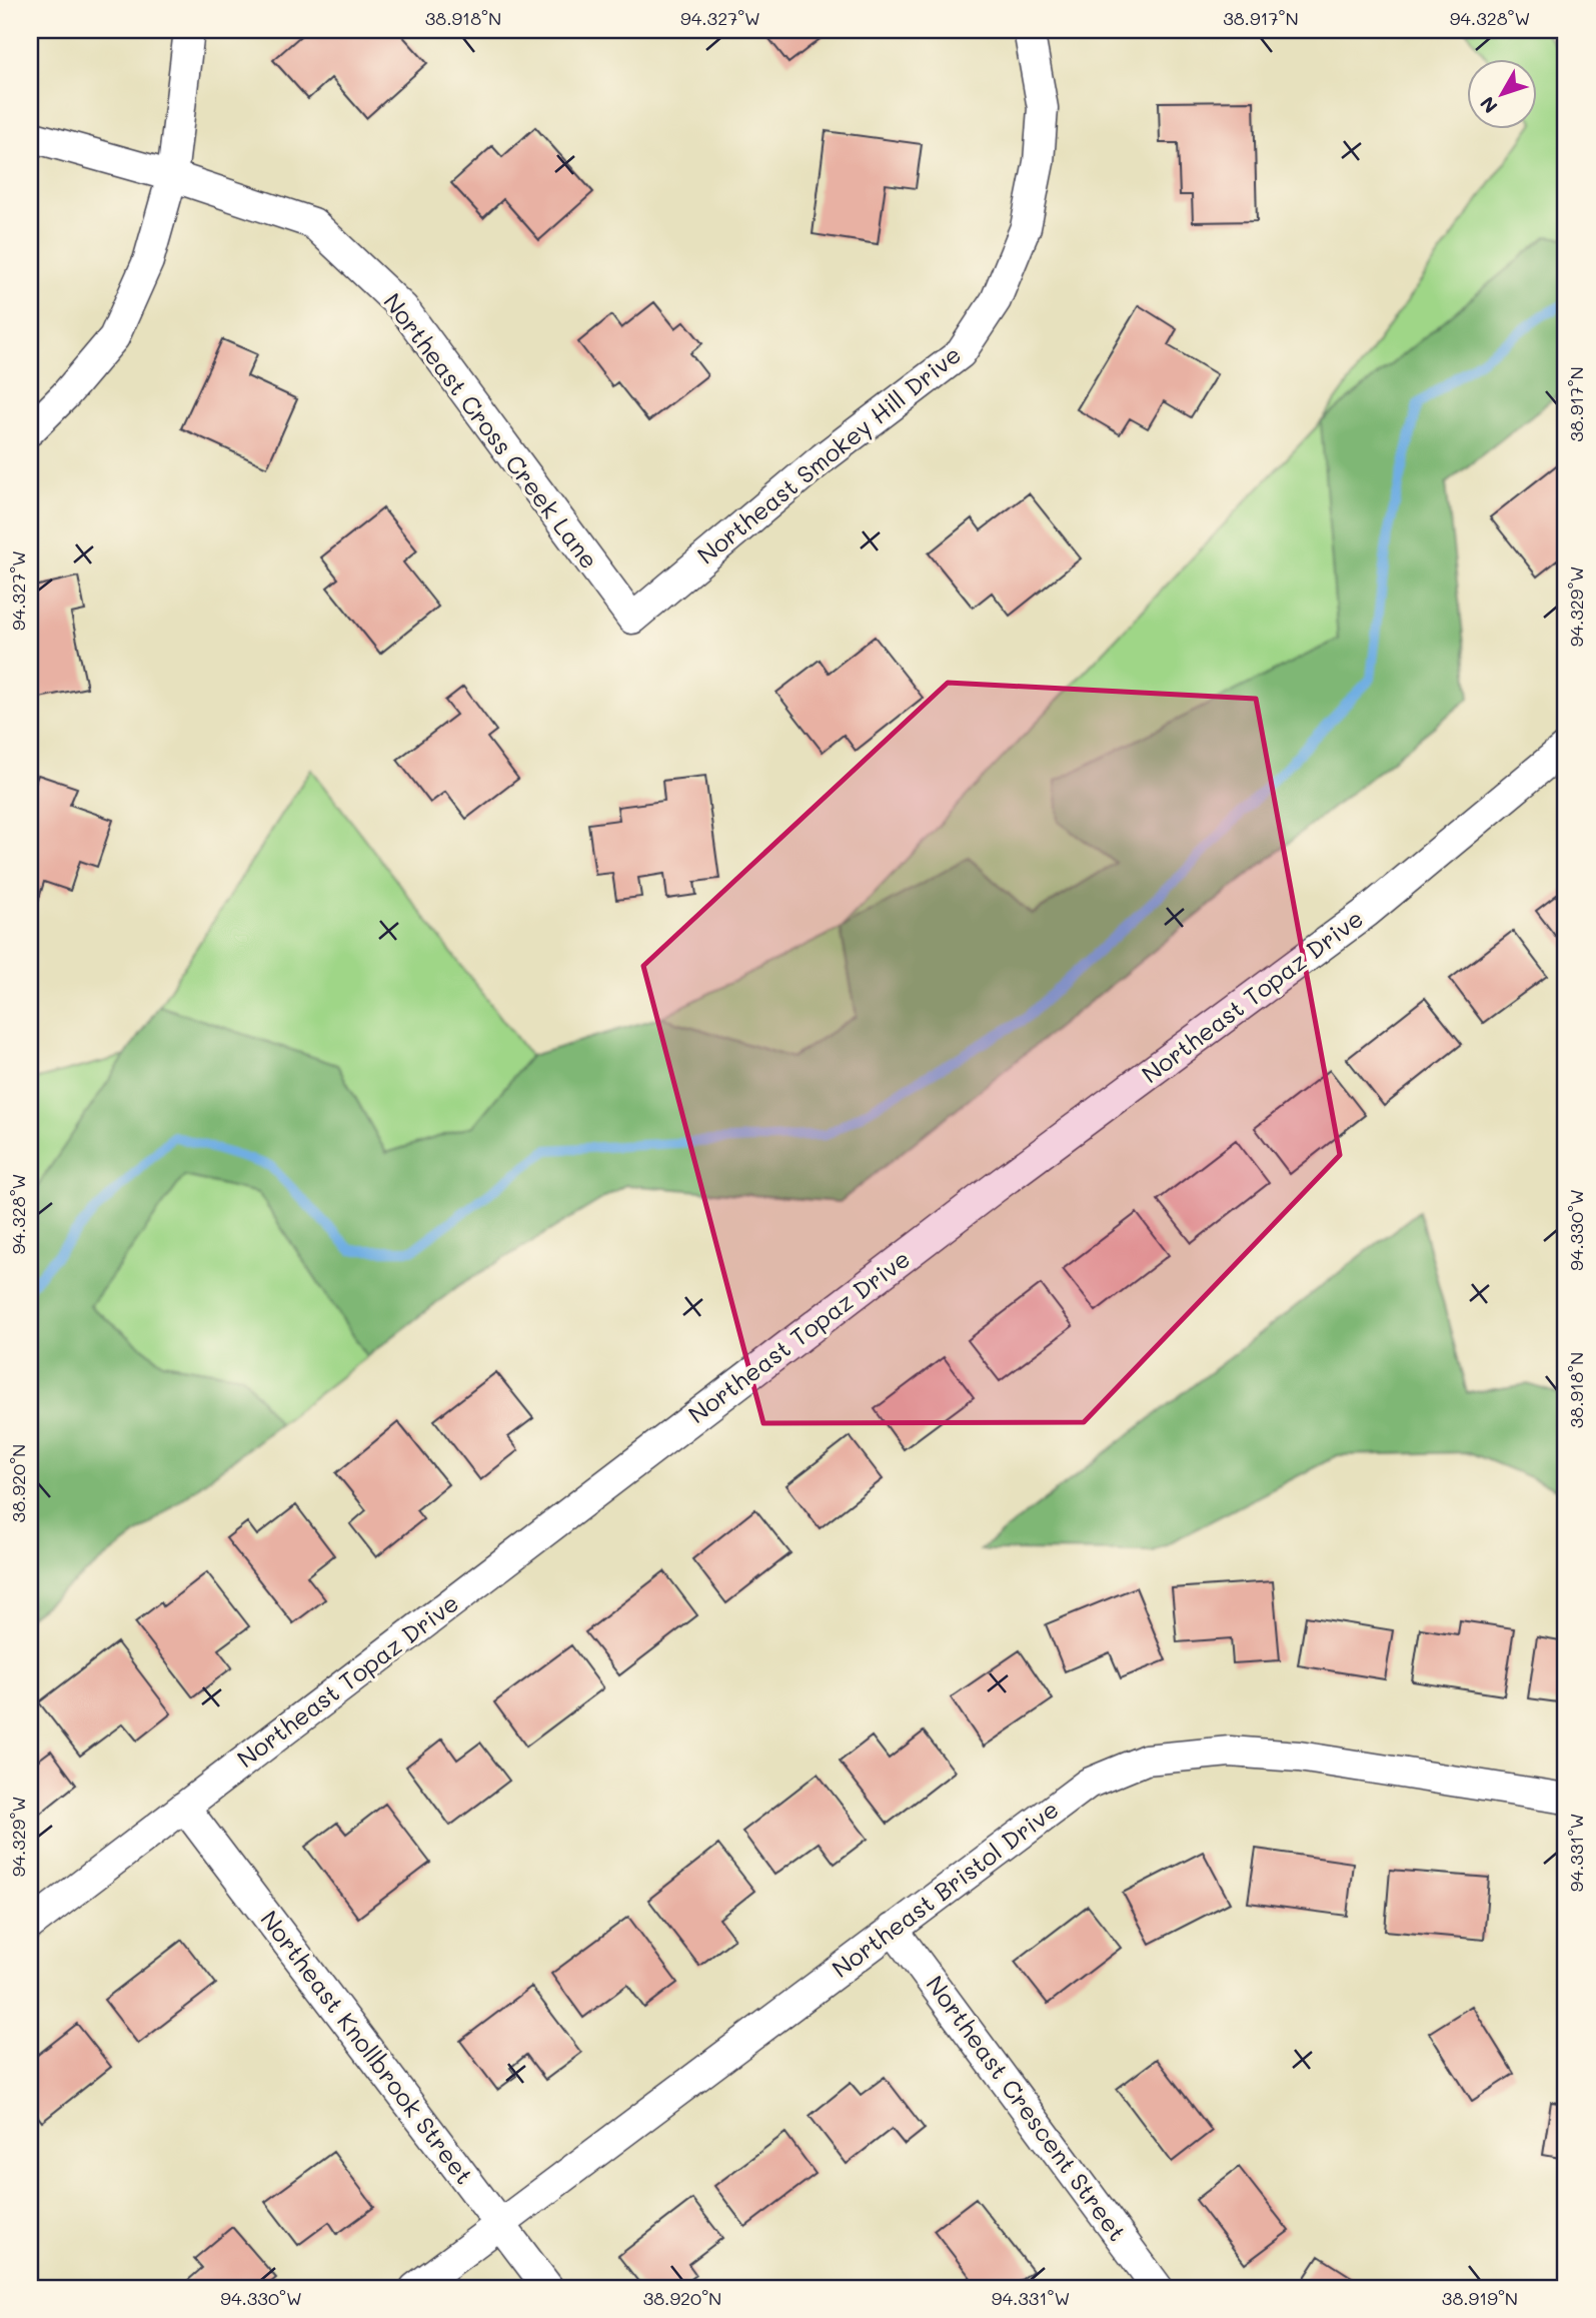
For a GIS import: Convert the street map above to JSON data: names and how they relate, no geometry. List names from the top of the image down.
{
  "streets": {
    "street": [
      "Northeast Cross Creek Lane",
      "Northeast Smokey Hill Drive",
      "Northeast Topaz Drive",
      "Northeast Bristol Drive",
      "Northeast Knollbrook Street",
      "Northeast Crescent Street"
    ]
  },
  "crossings": [
    ["Northeast Cross Creek Lane", "Northeast Smokey Hill Drive"],
    ["Northeast Topaz Drive", "Northeast Knollbrook Street"],
    ["Northeast Bristol Drive", "Northeast Knollbrook Street"],
    ["Northeast Bristol Drive", "Northeast Crescent Street"]
  ],
  "north": "bottom left",
  "coordinates": [
    "38.918°N",
    "94.327°W",
    "38.917°N",
    "94.328°W",
    "94.329°W",
    "94.330°W",
    "38.920°N",
    "94.331°W",
    "38.919°N"
  ]
}
